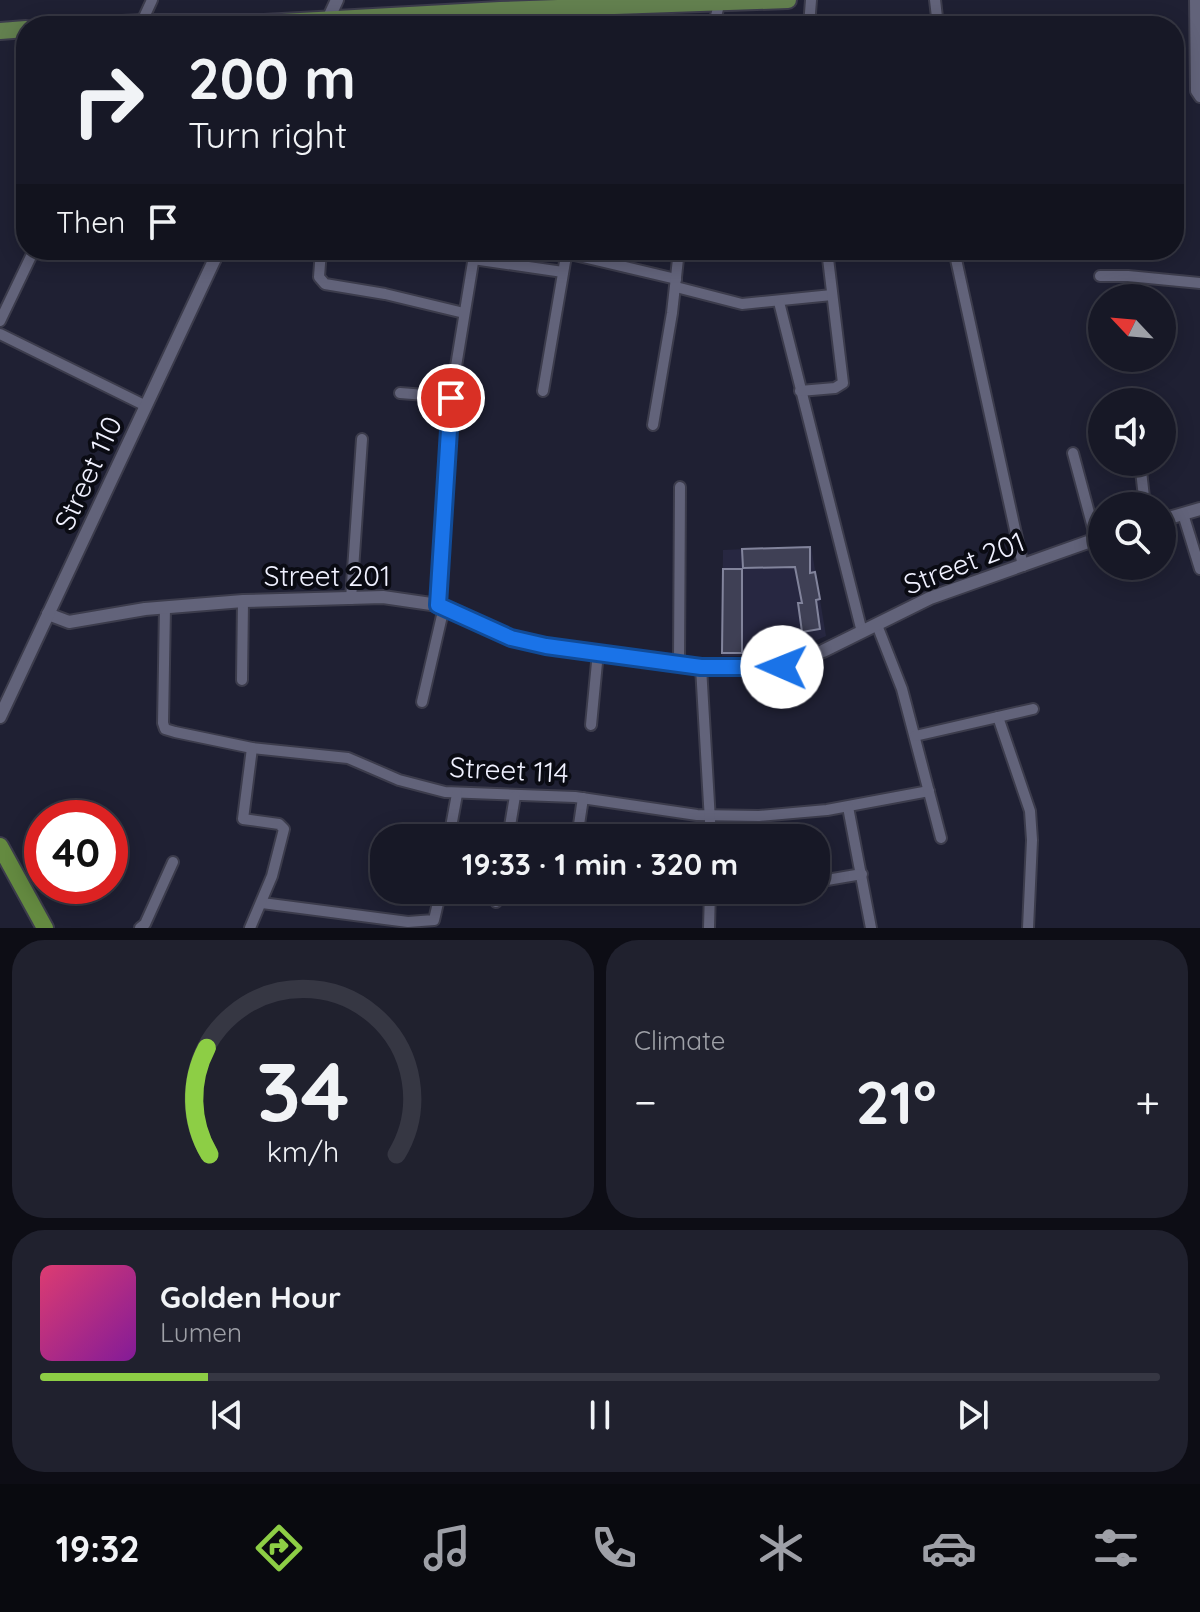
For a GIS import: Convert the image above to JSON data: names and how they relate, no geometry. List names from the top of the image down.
{
  "streets": {
    "street": ["Street 110", "Street 201", "Street 114"]
  },
  "crossings": [
    ["Street 110", "Street 201"],
    ["Street 201", "Street 114"]
  ],
  "north": "top left",
  "page": {
    "turn": ["200 m", "Turn right"],
    "then": "Then",
    "limit": "40",
    "trip": "19:33 · 1 min · 320 m",
    "tile": "Climate",
    "heat": ["−", "21°", "+"],
    "song": ["Golden Hour", "Lumen"],
    "tabs": "19:32",
    "gauge": ["34", "km/h"]
  }
}
